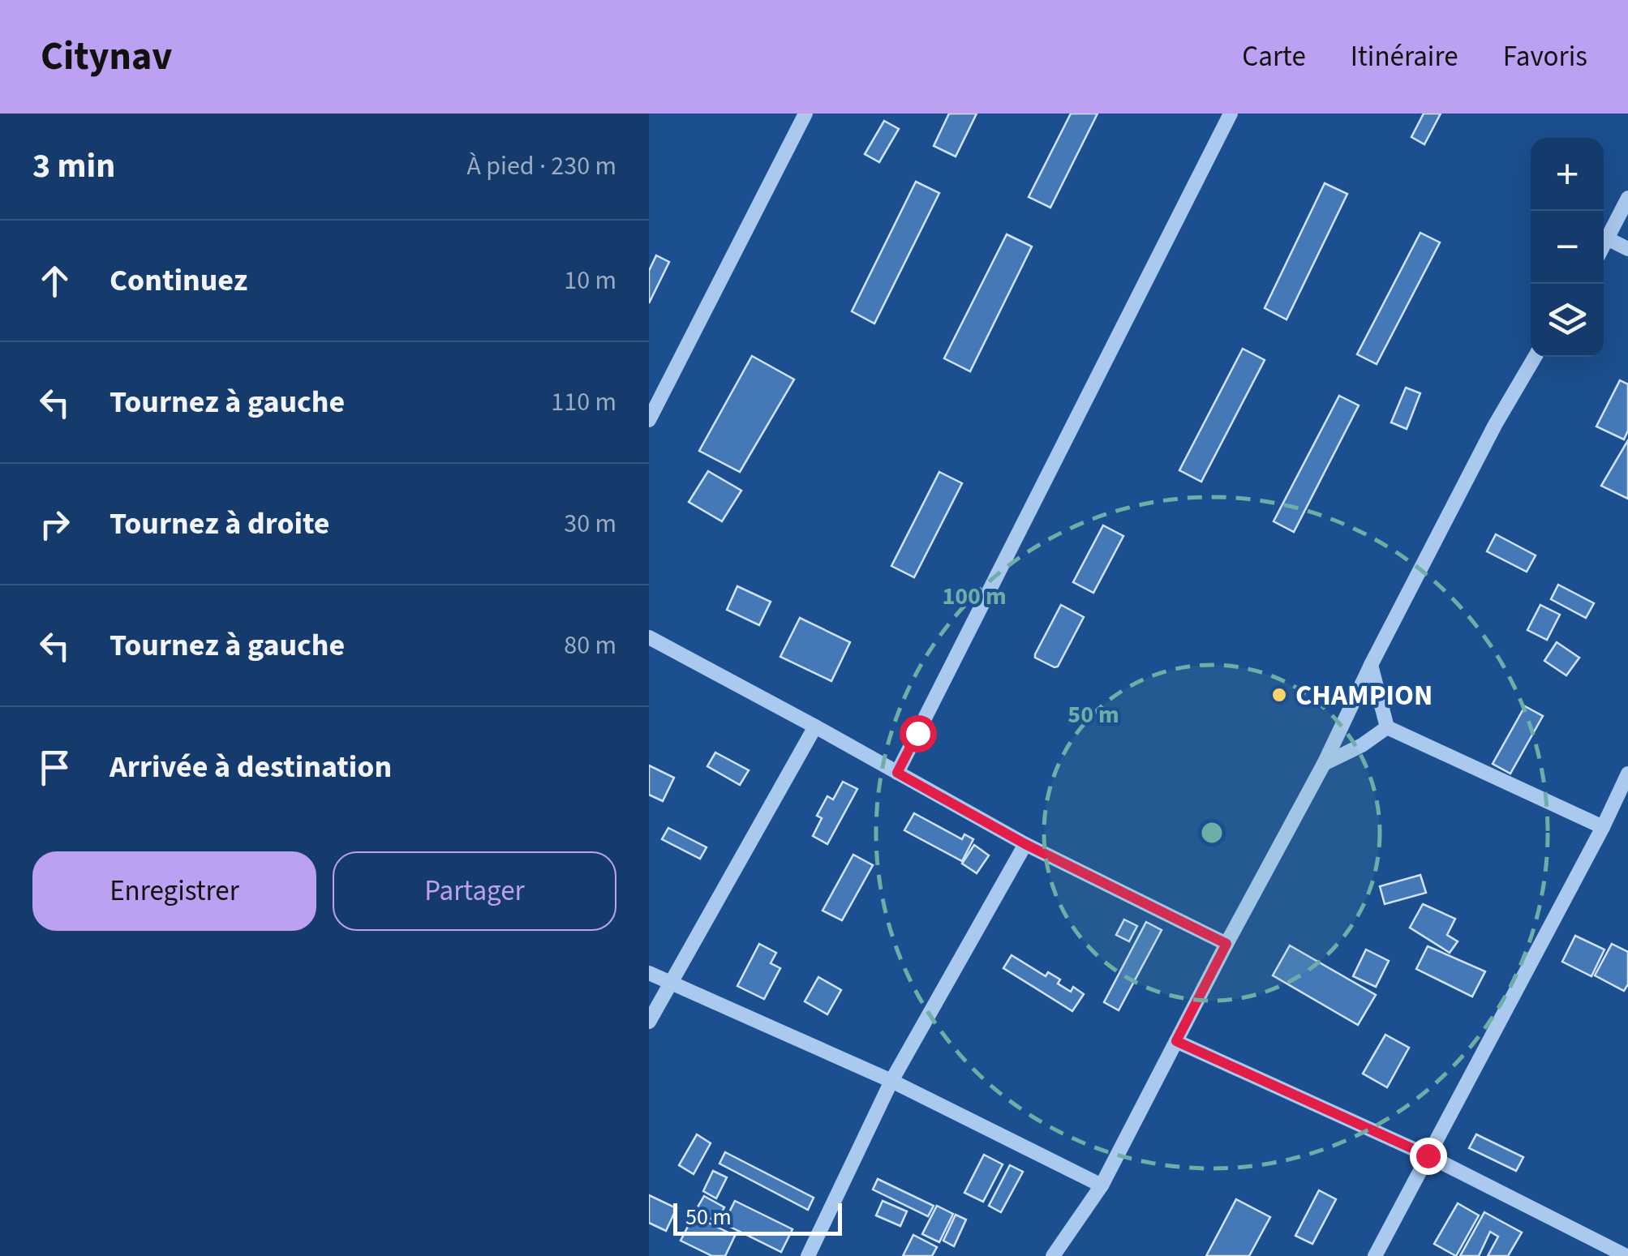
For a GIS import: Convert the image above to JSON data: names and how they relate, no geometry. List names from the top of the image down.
{
  "places": ["CHAMPION"],
  "scale_bar": "50 m",
  "page": {
    "header": "Citynav",
    "nav": ["Carte", "Itinéraire", "Favoris"],
    "heading": ["3 min", "À pied · 230 m"],
    "map_buttons": ["+", "−"],
    "list": [
      ["Continuez", "10 m"],
      ["Tournez à gauche", "110 m"],
      ["Tournez à droite", "30 m"],
      ["Tournez à gauche", "80 m"],
      "Arrivée à destination"
    ],
    "buttons": ["Enregistrer", "Partager"],
    "scale": "50 m"
  },
  "rings": ["100 m", "50 m"]
}
